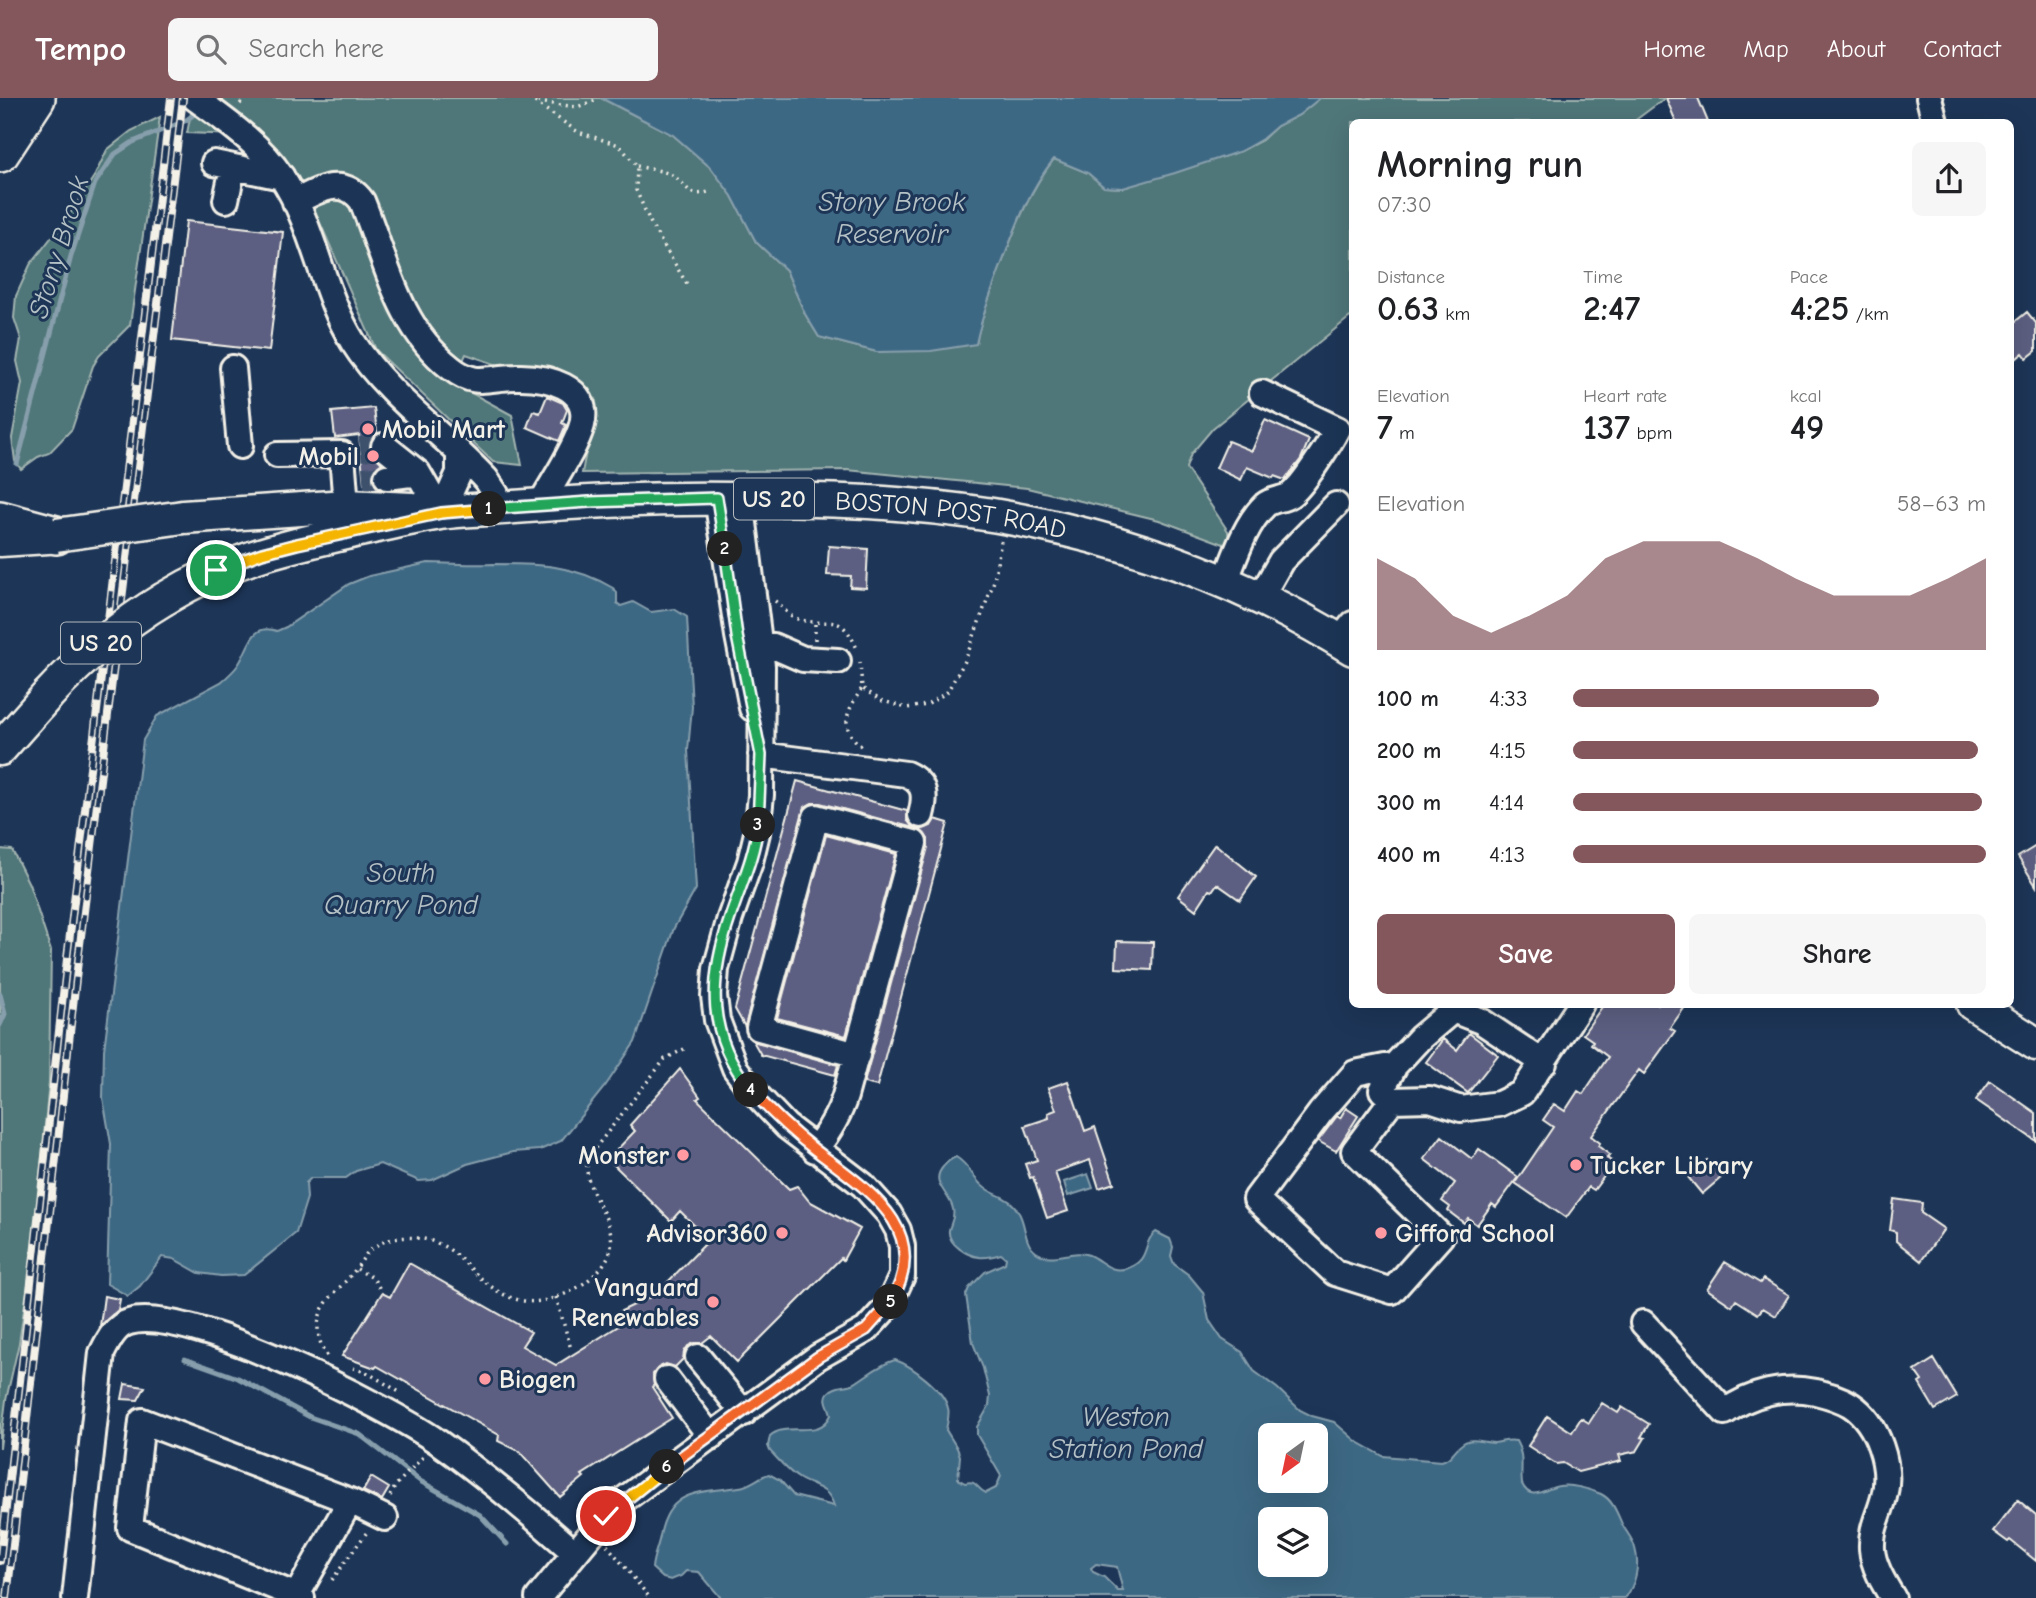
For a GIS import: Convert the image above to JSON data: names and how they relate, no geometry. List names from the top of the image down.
{
  "streets": {
    "main road": ["US 20", "BOSTON POST ROAD"]
  },
  "crossings": [
    ["US 20", "BOSTON POST ROAD"]
  ],
  "water": [
    "Stony Brook Reservoir",
    "Stony Brook",
    "South Quarry Pond",
    "Weston Station Pond"
  ],
  "places": [
    "Mobil Mart",
    "Mobil",
    "Monster",
    "Tucker Library",
    "Advisor360",
    "Gifford School",
    "Vanguard Renewables",
    "Biogen"
  ],
  "north": "bottom left",
  "page": {
    "header": "Tempo",
    "search": "Search here",
    "nav": [
      "Home",
      "Map",
      "About",
      "Contact"
    ],
    "heading": ["Morning run", "07:30"],
    "stats": [
      ["Distance", "0.63 km"],
      ["Time", "2:47"],
      ["Pace", "4:25 /km"],
      ["Elevation", "7 m"],
      ["Heart rate", "137 bpm"],
      ["kcal", "49"]
    ],
    "chart": ["Elevation", "58–63 m"],
    "pins": [
      "1",
      "2",
      "3",
      "4",
      "5",
      "6"
    ],
    "list": [
      {
        "name": "100 m",
        "note": "4:33"
      },
      {
        "name": "200 m",
        "note": "4:15"
      },
      {
        "name": "300 m",
        "note": "4:14"
      },
      {
        "name": "400 m",
        "note": "4:13"
      }
    ],
    "buttons": ["Save", "Share"]
  }
}
